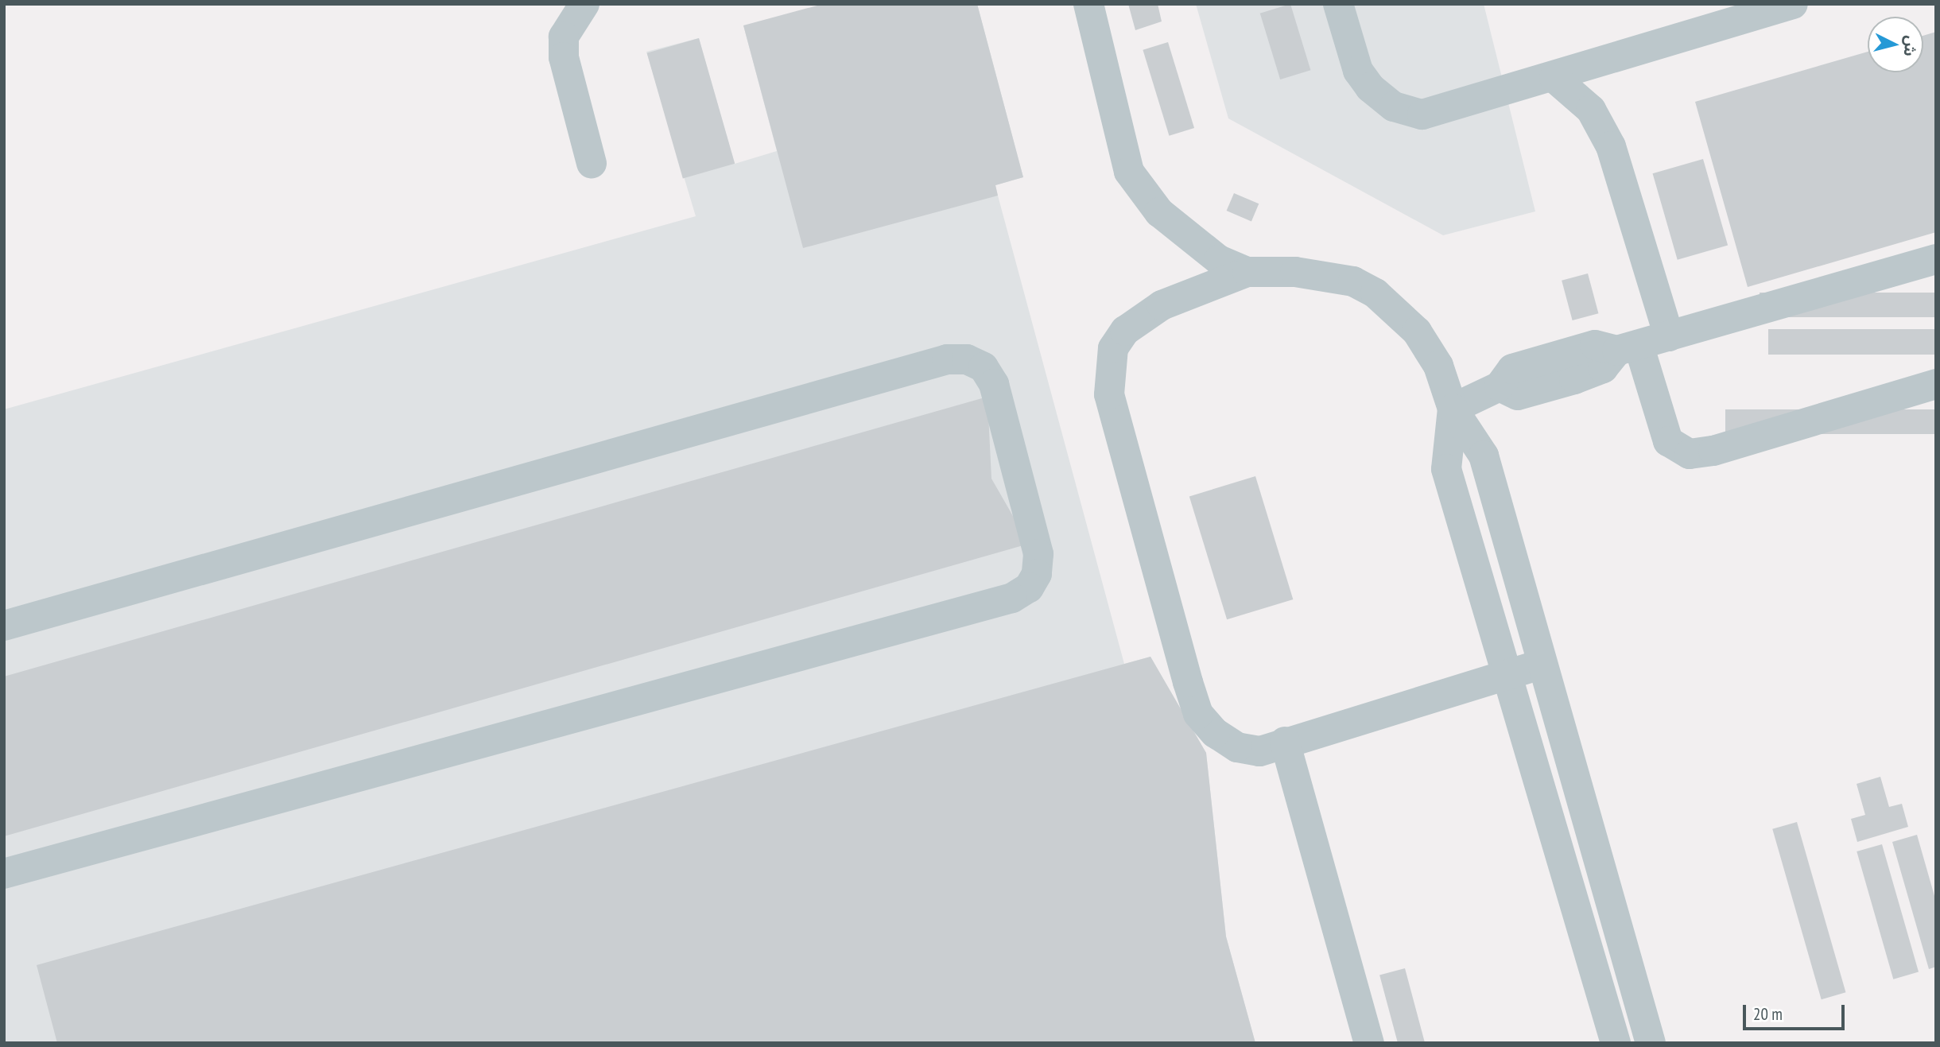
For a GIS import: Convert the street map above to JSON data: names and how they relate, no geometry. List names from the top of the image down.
{
  "scale_bar": "20 m",
  "north": "right"
}
